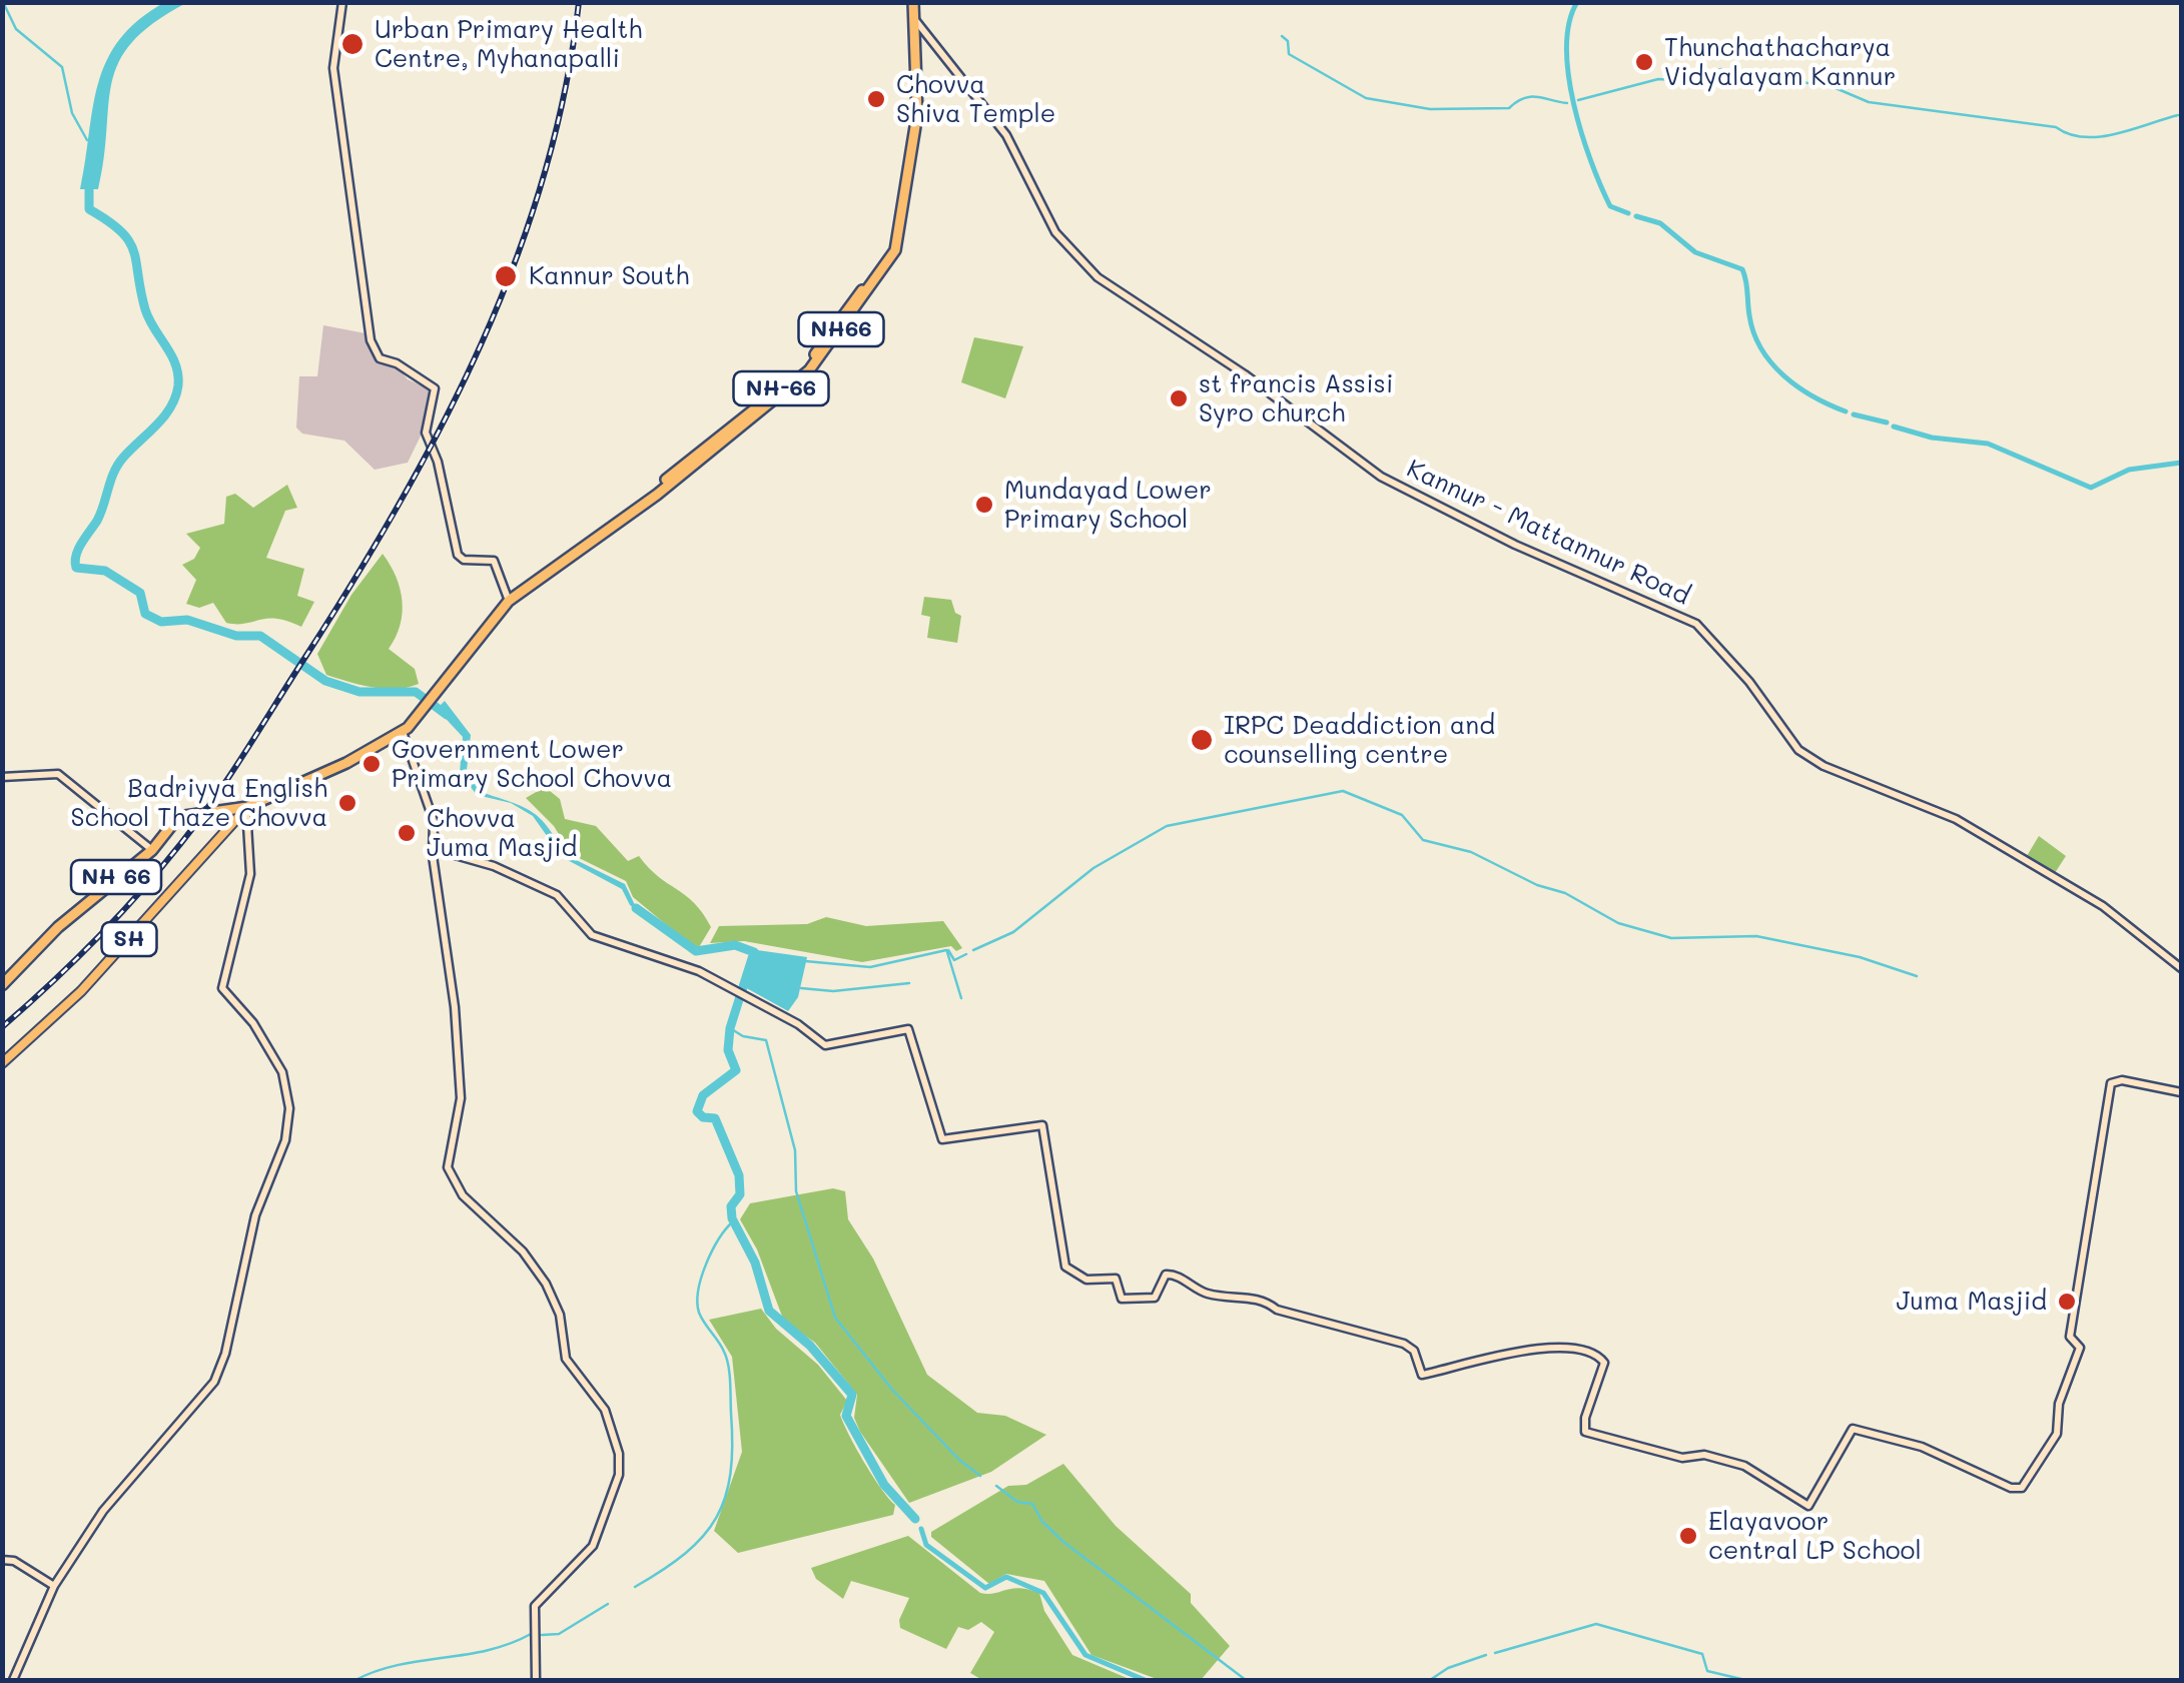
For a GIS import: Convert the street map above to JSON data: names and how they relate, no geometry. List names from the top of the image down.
{
  "streets": {
    "highway": ["NH66", "NH 66"],
    "main road": ["Kannur - Mattannur Road", "SH"]
  },
  "crossings": [
    ["NH66", "Kannur - Mattannur Road"],
    ["NH66", "NH 66"],
    ["NH66", "SH"],
    ["NH 66", "SH"]
  ],
  "places": [
    "Urban Primary Health Centre, Myhanapalli",
    "Thunchathacharya Vidyalayam Kannur",
    "Chovva Shiva Temple",
    "Kannur South",
    "st francis Assisi Syro church",
    "Mundayad Lower Primary School",
    "IRPC Deaddiction and counselling centre",
    "Government Lower Primary School Chovva",
    "Badriyya English School Thaze Chovva",
    "Chovva Juma Masjid",
    "Juma Masjid",
    "Elayavoor central LP School"
  ]
}
